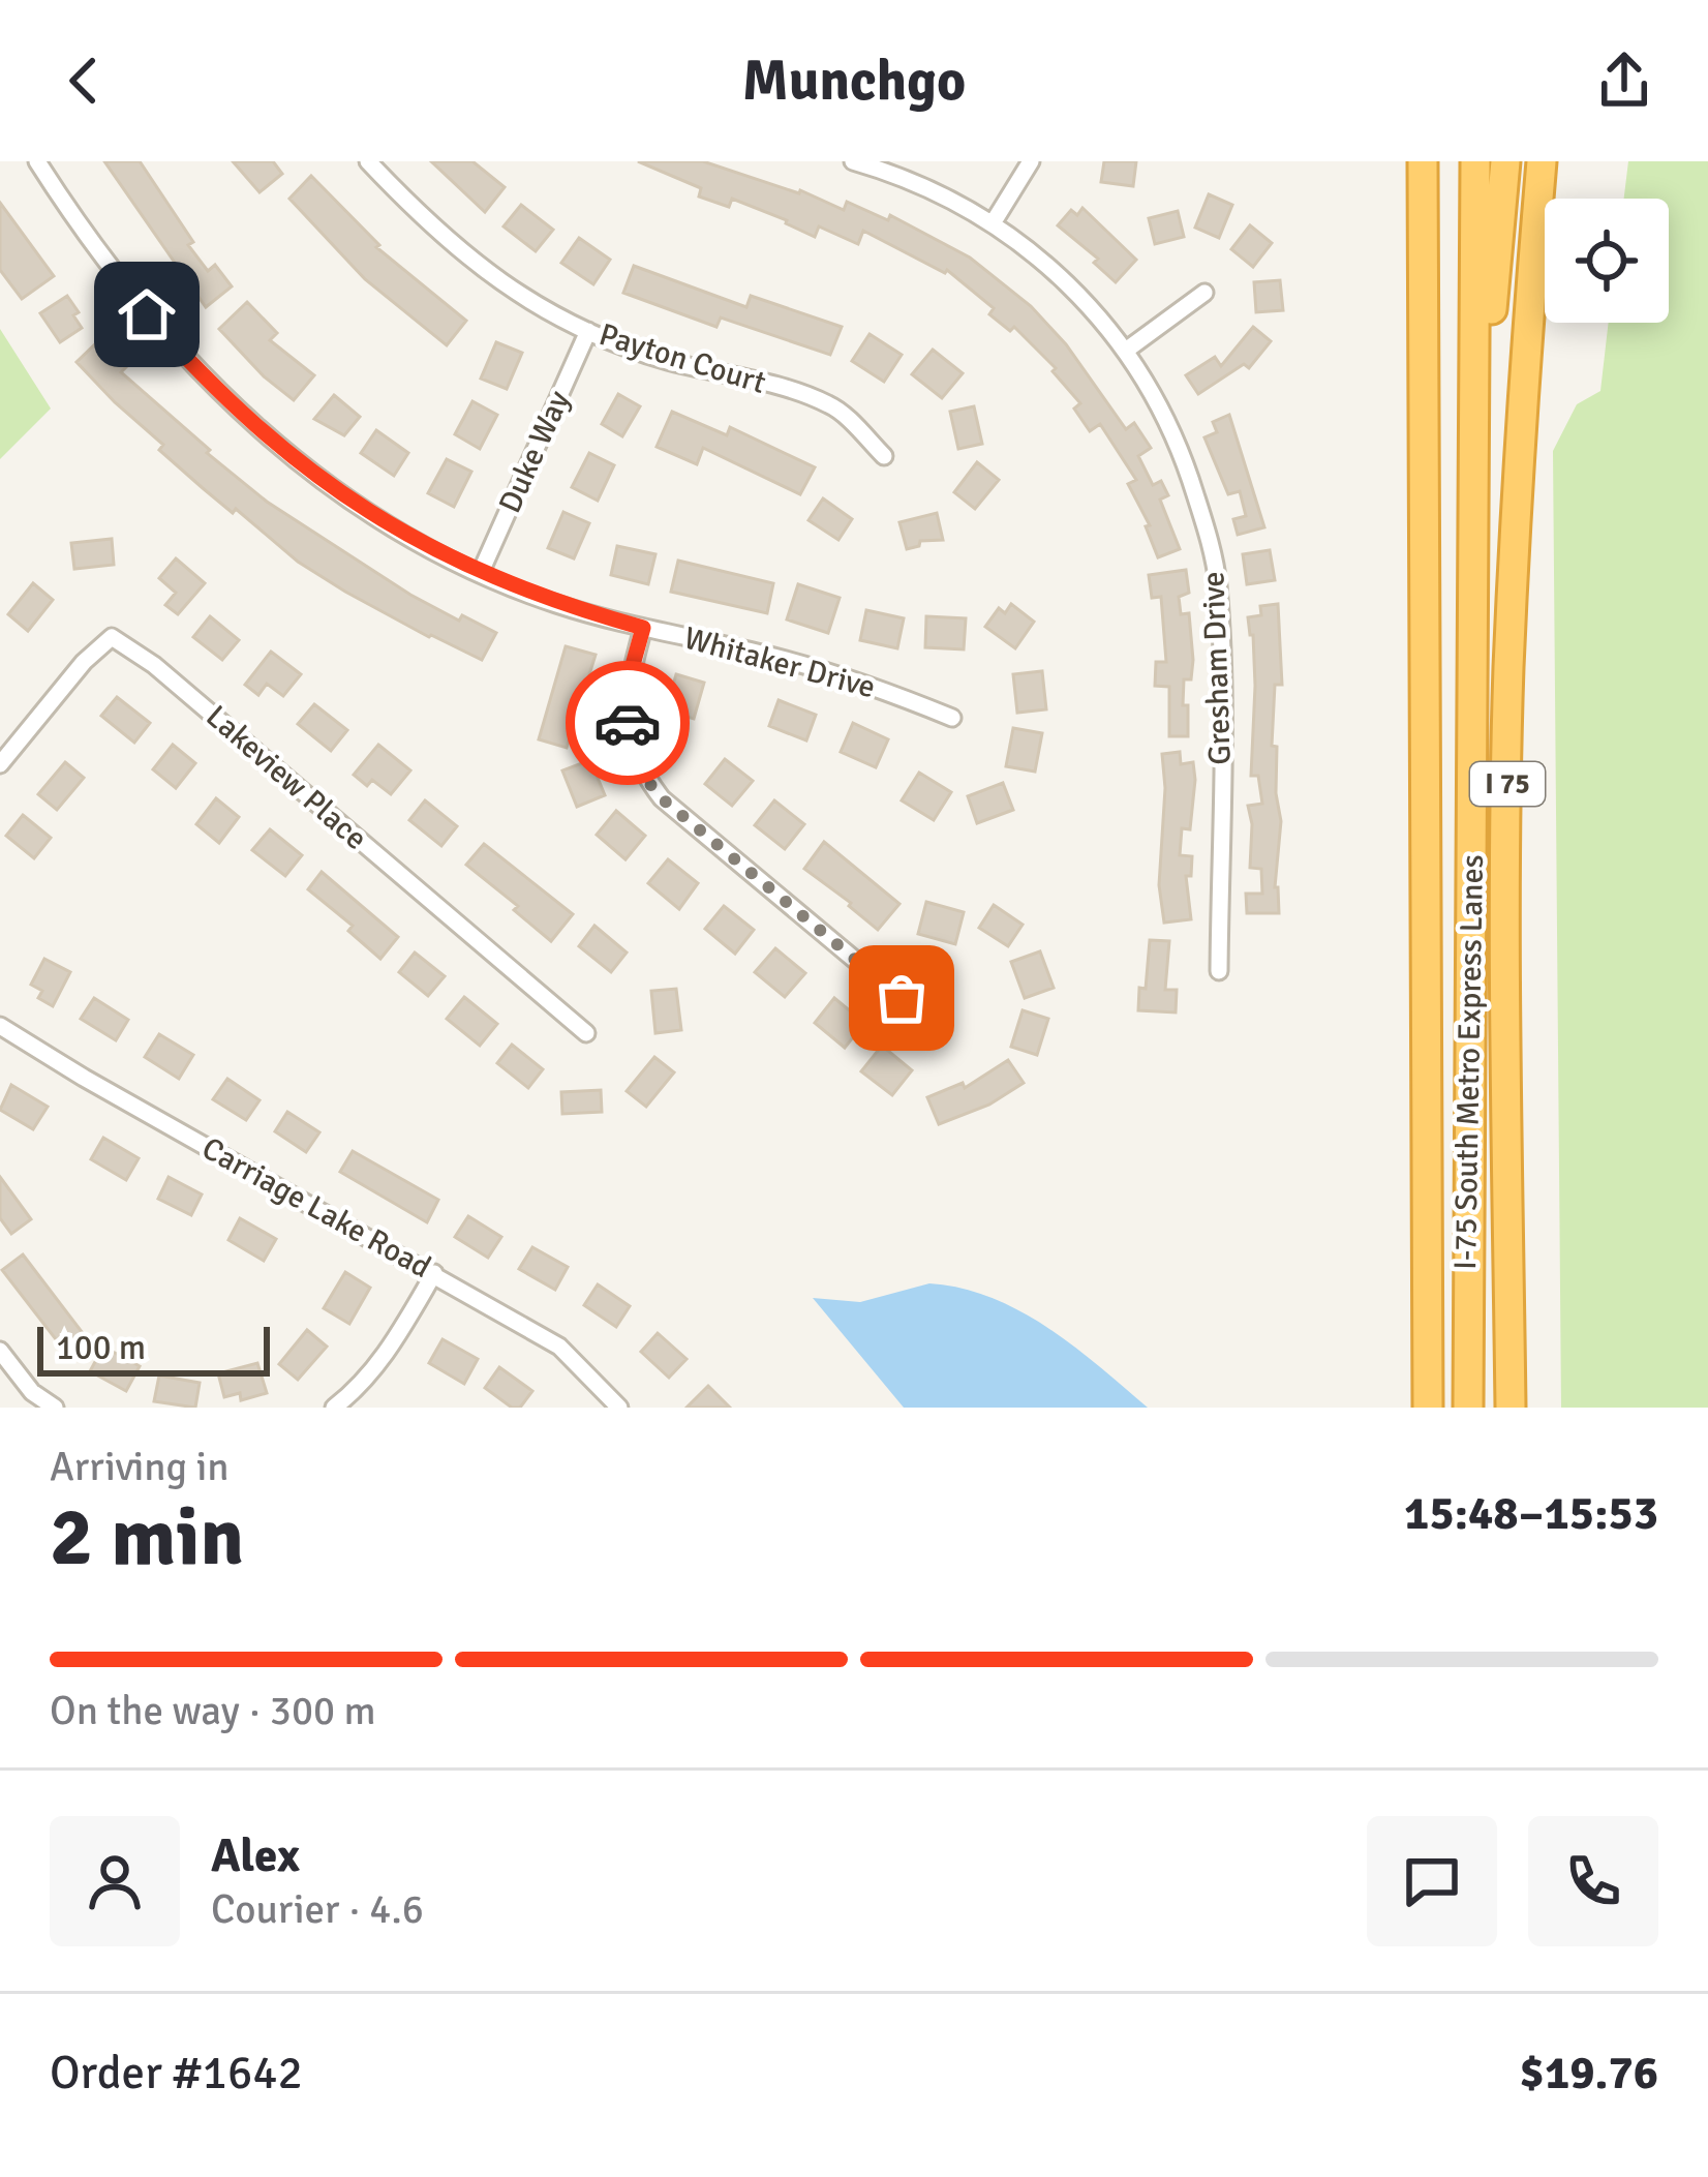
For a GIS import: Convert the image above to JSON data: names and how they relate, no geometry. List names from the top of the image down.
{
  "streets": {
    "highway": ["I 75", "I-75 South Metro Express Lanes"],
    "street": [
      "Payton Court",
      "Duke Way",
      "Whitaker Drive",
      "Gresham Drive",
      "Lakeview Place",
      "Carriage Lake Road"
    ]
  },
  "crossings": [
    ["Payton Court", "Duke Way"],
    ["Duke Way", "Whitaker Drive"]
  ],
  "scale_bar": "100 m",
  "page": {
    "header": "Munchgo",
    "scale": "100 m",
    "heading": ["2 min", "Arriving in", "15:48–15:53"],
    "panel": [
      "Alex",
      "Courier · 4.6",
      "Order #1642",
      "$19.76"
    ],
    "bar": "On the way · 300 m"
  }
}
